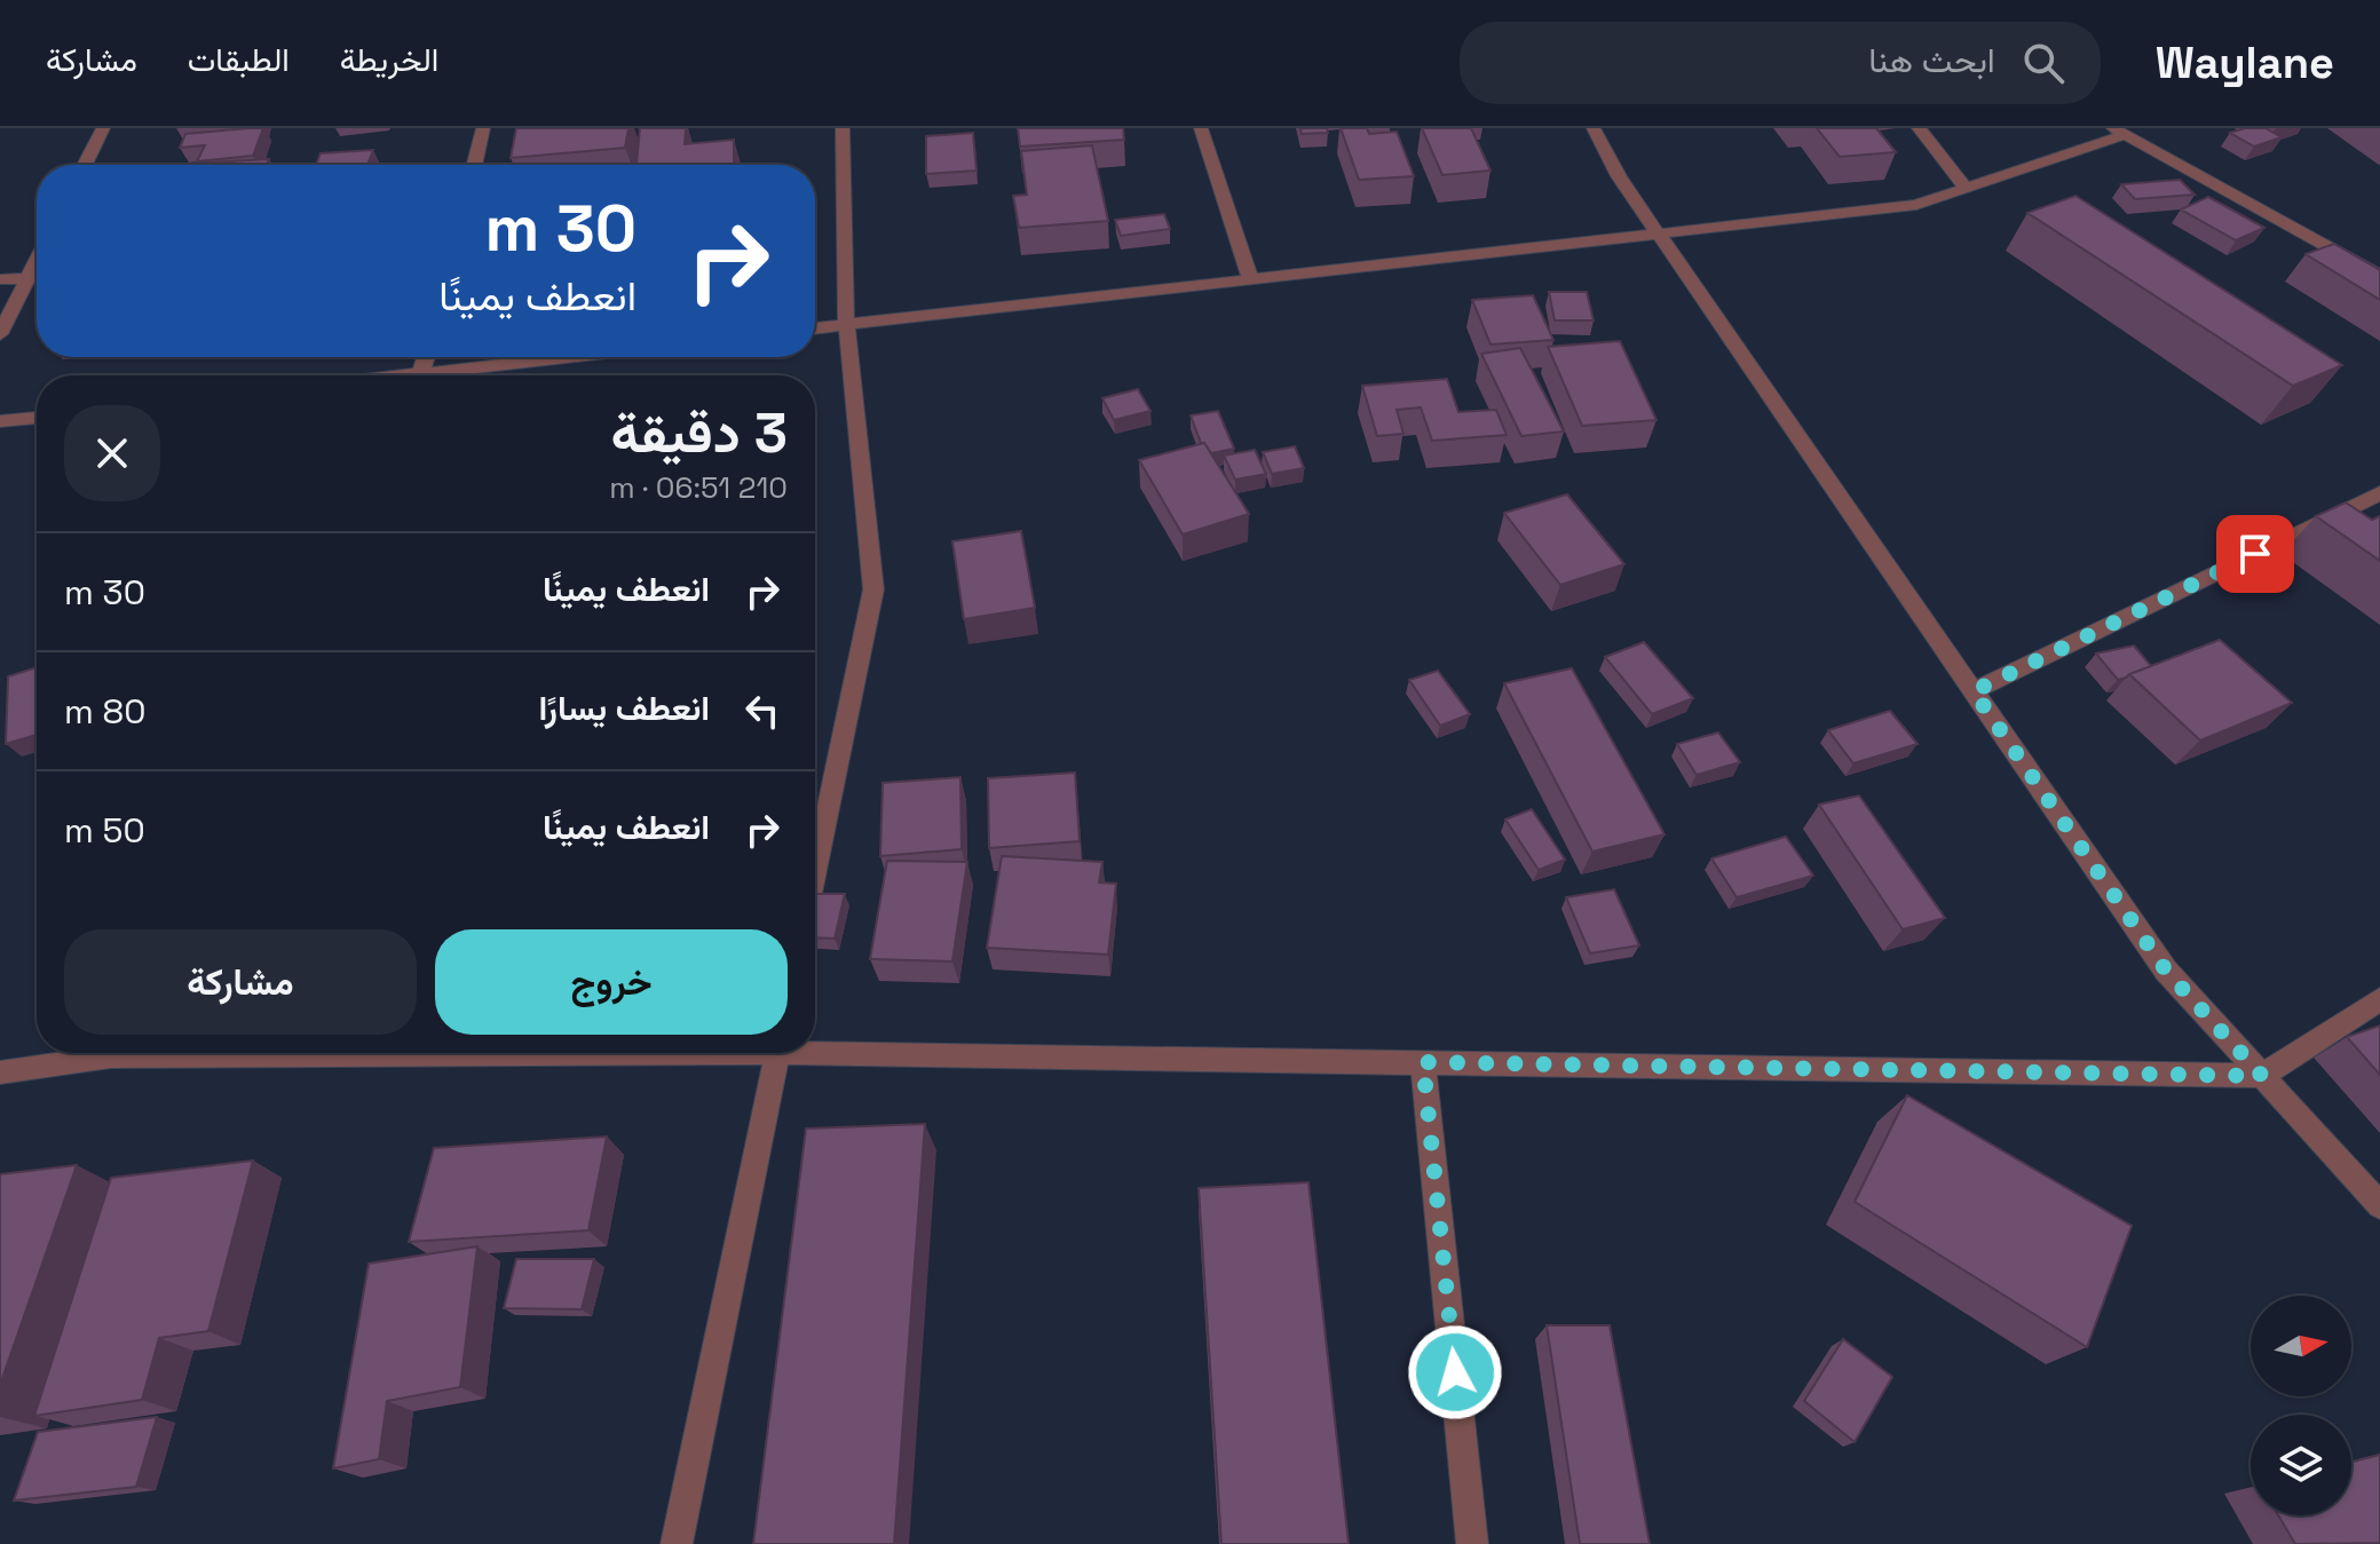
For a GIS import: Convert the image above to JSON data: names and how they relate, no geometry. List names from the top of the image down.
{
  "north": "right",
  "page": {
    "header": "Waylane",
    "search": "ابحث هنا",
    "nav": ["الخريطة", "الطبقات", "مشاركة"],
    "turn": ["30 m", "انعطف يمينًا"],
    "heading": ["3 دقيقة", "210 m · 06:51"],
    "list": [
      {
        "name": "انعطف يمينًا",
        "value": "30 m"
      },
      {
        "name": "انعطف يسارًا",
        "value": "80 m"
      },
      {
        "name": "انعطف يمينًا",
        "value": "50 m"
      }
    ],
    "buttons": ["خروج", "مشاركة"]
  }
}
